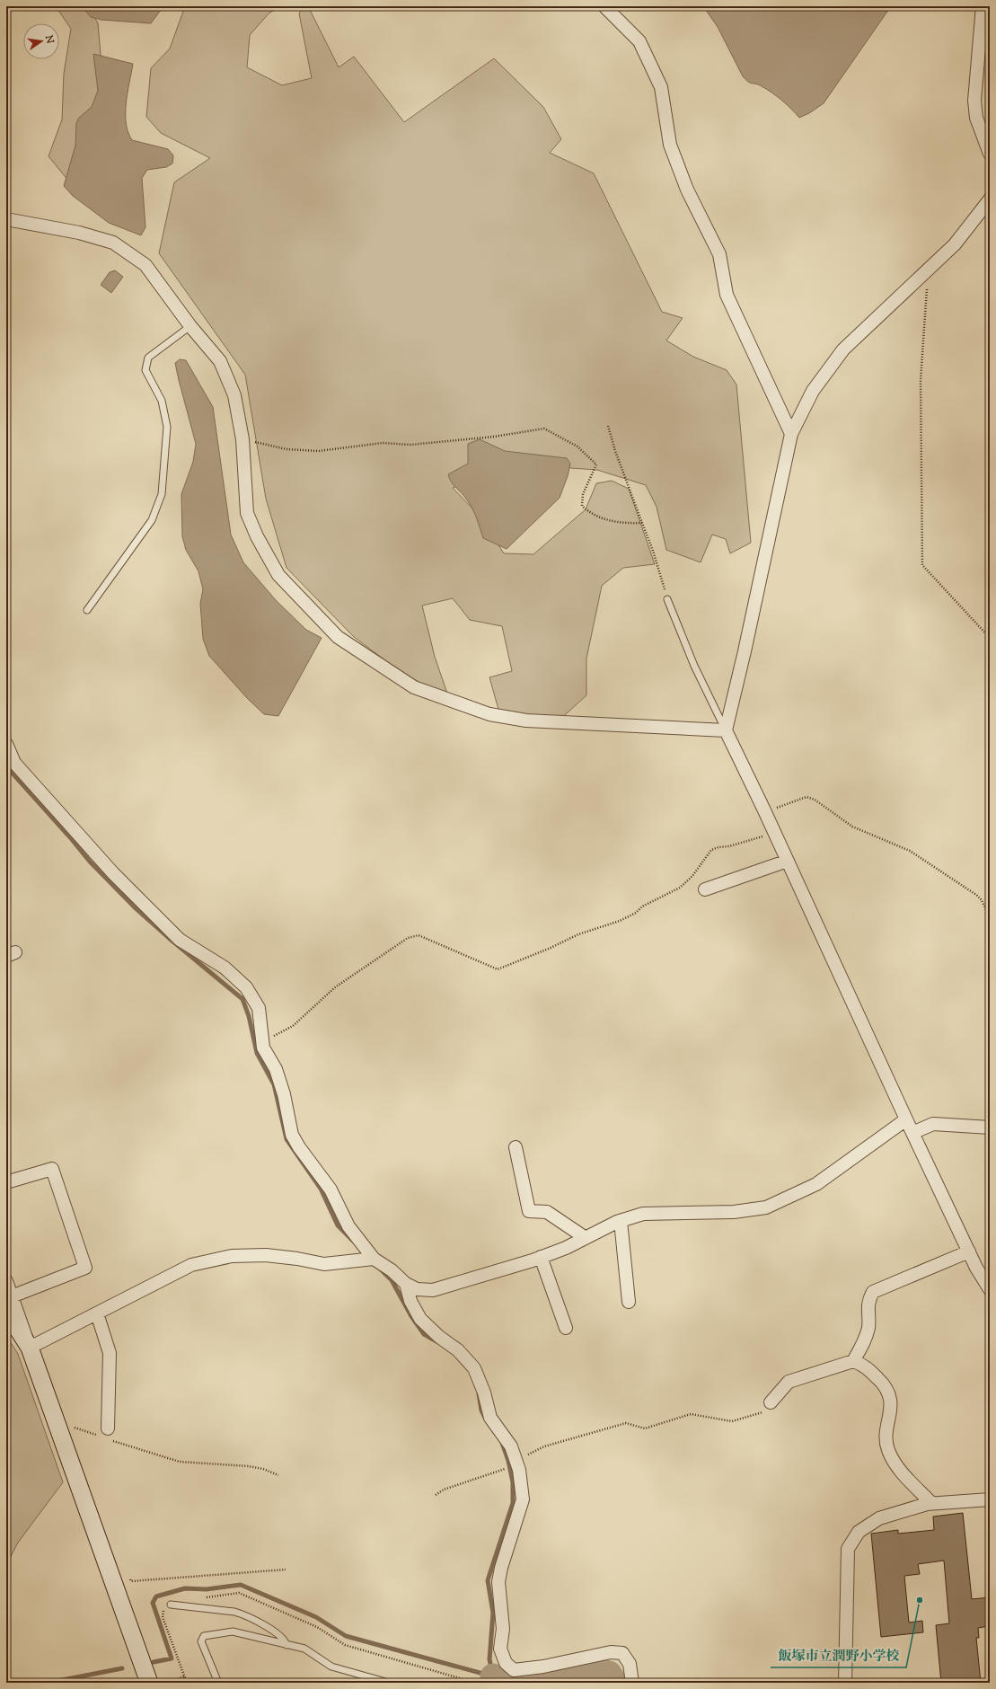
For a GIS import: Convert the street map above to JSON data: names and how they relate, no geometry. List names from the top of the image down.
{
  "places": ["飯塚市立潤野小学校"],
  "north": "right"
}
